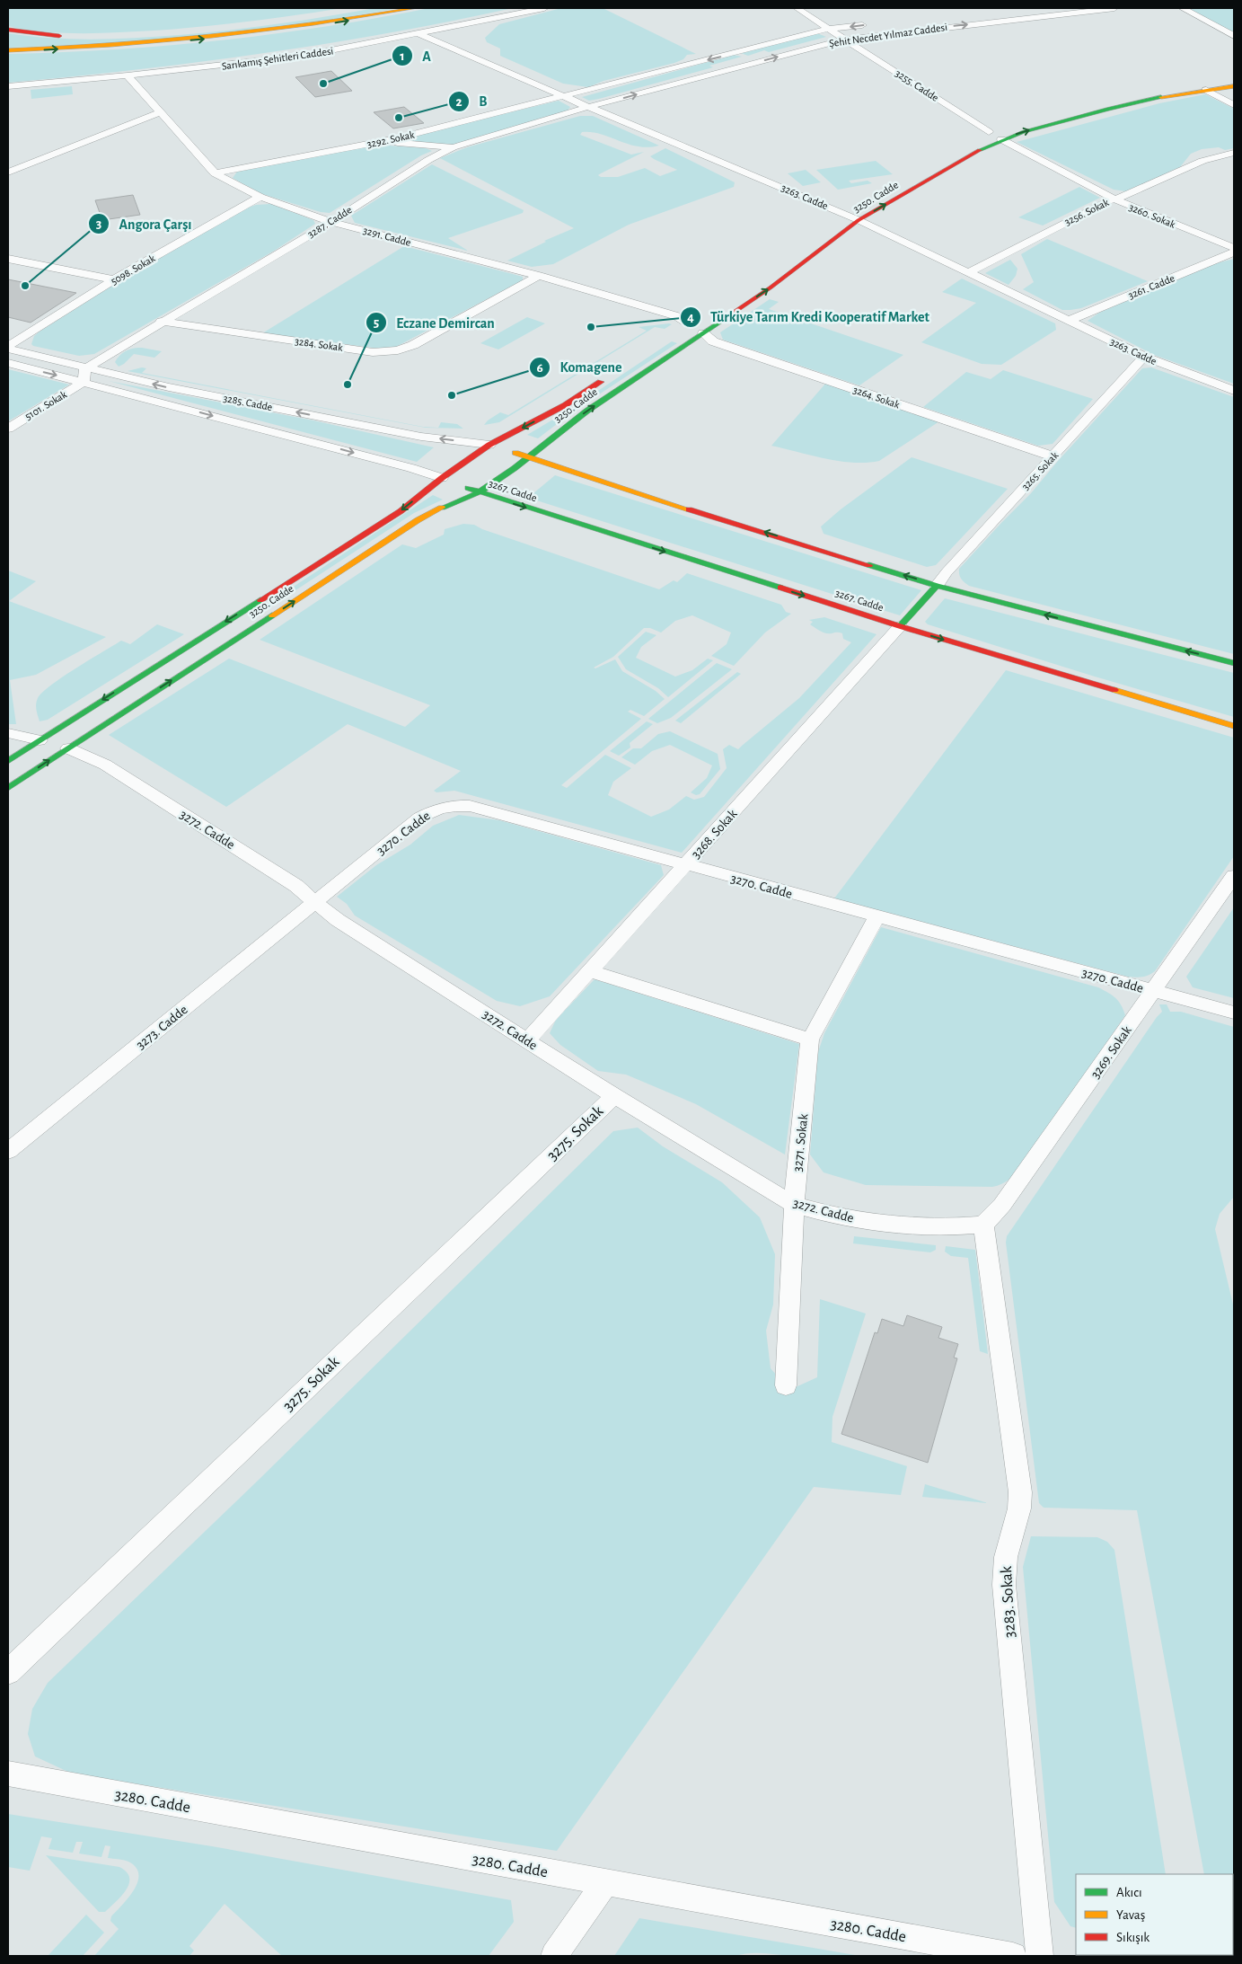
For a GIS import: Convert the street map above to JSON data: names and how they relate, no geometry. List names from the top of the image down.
{
  "streets": {
    "main road": ["3250. Cadde", "3267. Cadde"],
    "street": [
      "Şehit Necdet Yılmaz Caddesi",
      "Sarıkamış Şehitleri Caddesi",
      "3255. Cadde",
      "3292. Sokak",
      "3263. Cadde",
      "3256. Sokak",
      "3260. Sokak",
      "3287. Cadde",
      "3291. Cadde",
      "5098. Sokak",
      "3261. Cadde",
      "3284. Sokak",
      "3264. Sokak",
      "3285. Cadde",
      "5101. Sokak",
      "3265. Sokak",
      "3272. Cadde",
      "3270. Cadde",
      "3268. Sokak",
      "3273. Cadde",
      "3269. Sokak",
      "3275. Sokak",
      "3271. Sokak",
      "3283. Sokak",
      "3280. Cadde"
    ]
  },
  "crossings": [
    ["Şehit Necdet Yılmaz Caddesi", "3255. Cadde"],
    ["Şehit Necdet Yılmaz Caddesi", "3292. Sokak"],
    ["Şehit Necdet Yılmaz Caddesi", "3263. Cadde"],
    ["Şehit Necdet Yılmaz Caddesi", "3287. Cadde"],
    ["Sarıkamış Şehitleri Caddesi", "3263. Cadde"],
    ["Sarıkamış Şehitleri Caddesi", "3291. Cadde"],
    ["3292. Sokak", "3263. Cadde"],
    ["3292. Sokak", "3291. Cadde"],
    ["3263. Cadde", "3250. Cadde"],
    ["3263. Cadde", "3256. Sokak"],
    ["3263. Cadde", "3287. Cadde"],
    ["3263. Cadde", "3261. Cadde"],
    ["3263. Cadde", "3265. Sokak"],
    ["3250. Cadde", "3260. Sokak"],
    ["3250. Cadde", "3264. Sokak"],
    ["3250. Cadde", "3285. Cadde"],
    ["3250. Cadde", "3267. Cadde"],
    ["3250. Cadde", "3272. Cadde"],
    ["3256. Sokak", "3260. Sokak"],
    ["3287. Cadde", "3291. Cadde"],
    ["3287. Cadde", "3284. Sokak"],
    ["3287. Cadde", "3285. Cadde"],
    ["3291. Cadde", "5098. Sokak"],
    ["3291. Cadde", "3284. Sokak"],
    ["5098. Sokak", "3285. Cadde"],
    ["3264. Sokak", "3265. Sokak"],
    ["3285. Cadde", "5101. Sokak"],
    ["3285. Cadde", "3267. Cadde"],
    ["3267. Cadde", "3268. Sokak"],
    ["3272. Cadde", "3270. Cadde"],
    ["3272. Cadde", "3268. Sokak"],
    ["3272. Cadde", "3273. Cadde"],
    ["3272. Cadde", "3269. Sokak"],
    ["3272. Cadde", "3275. Sokak"],
    ["3272. Cadde", "3271. Sokak"],
    ["3272. Cadde", "3283. Sokak"],
    ["3270. Cadde", "3268. Sokak"],
    ["3270. Cadde", "3273. Cadde"],
    ["3270. Cadde", "3269. Sokak"],
    ["3270. Cadde", "3271. Sokak"],
    ["3269. Sokak", "3283. Sokak"]
  ],
  "places": [
    "A",
    "B",
    "Angora Çarşı",
    "Türkiye Tarım Kredi Kooperatif Market",
    "Eczane Demircan",
    "Komagene"
  ],
  "legend": ["Akıcı", "Yavaş", "Sıkışık"]
}
